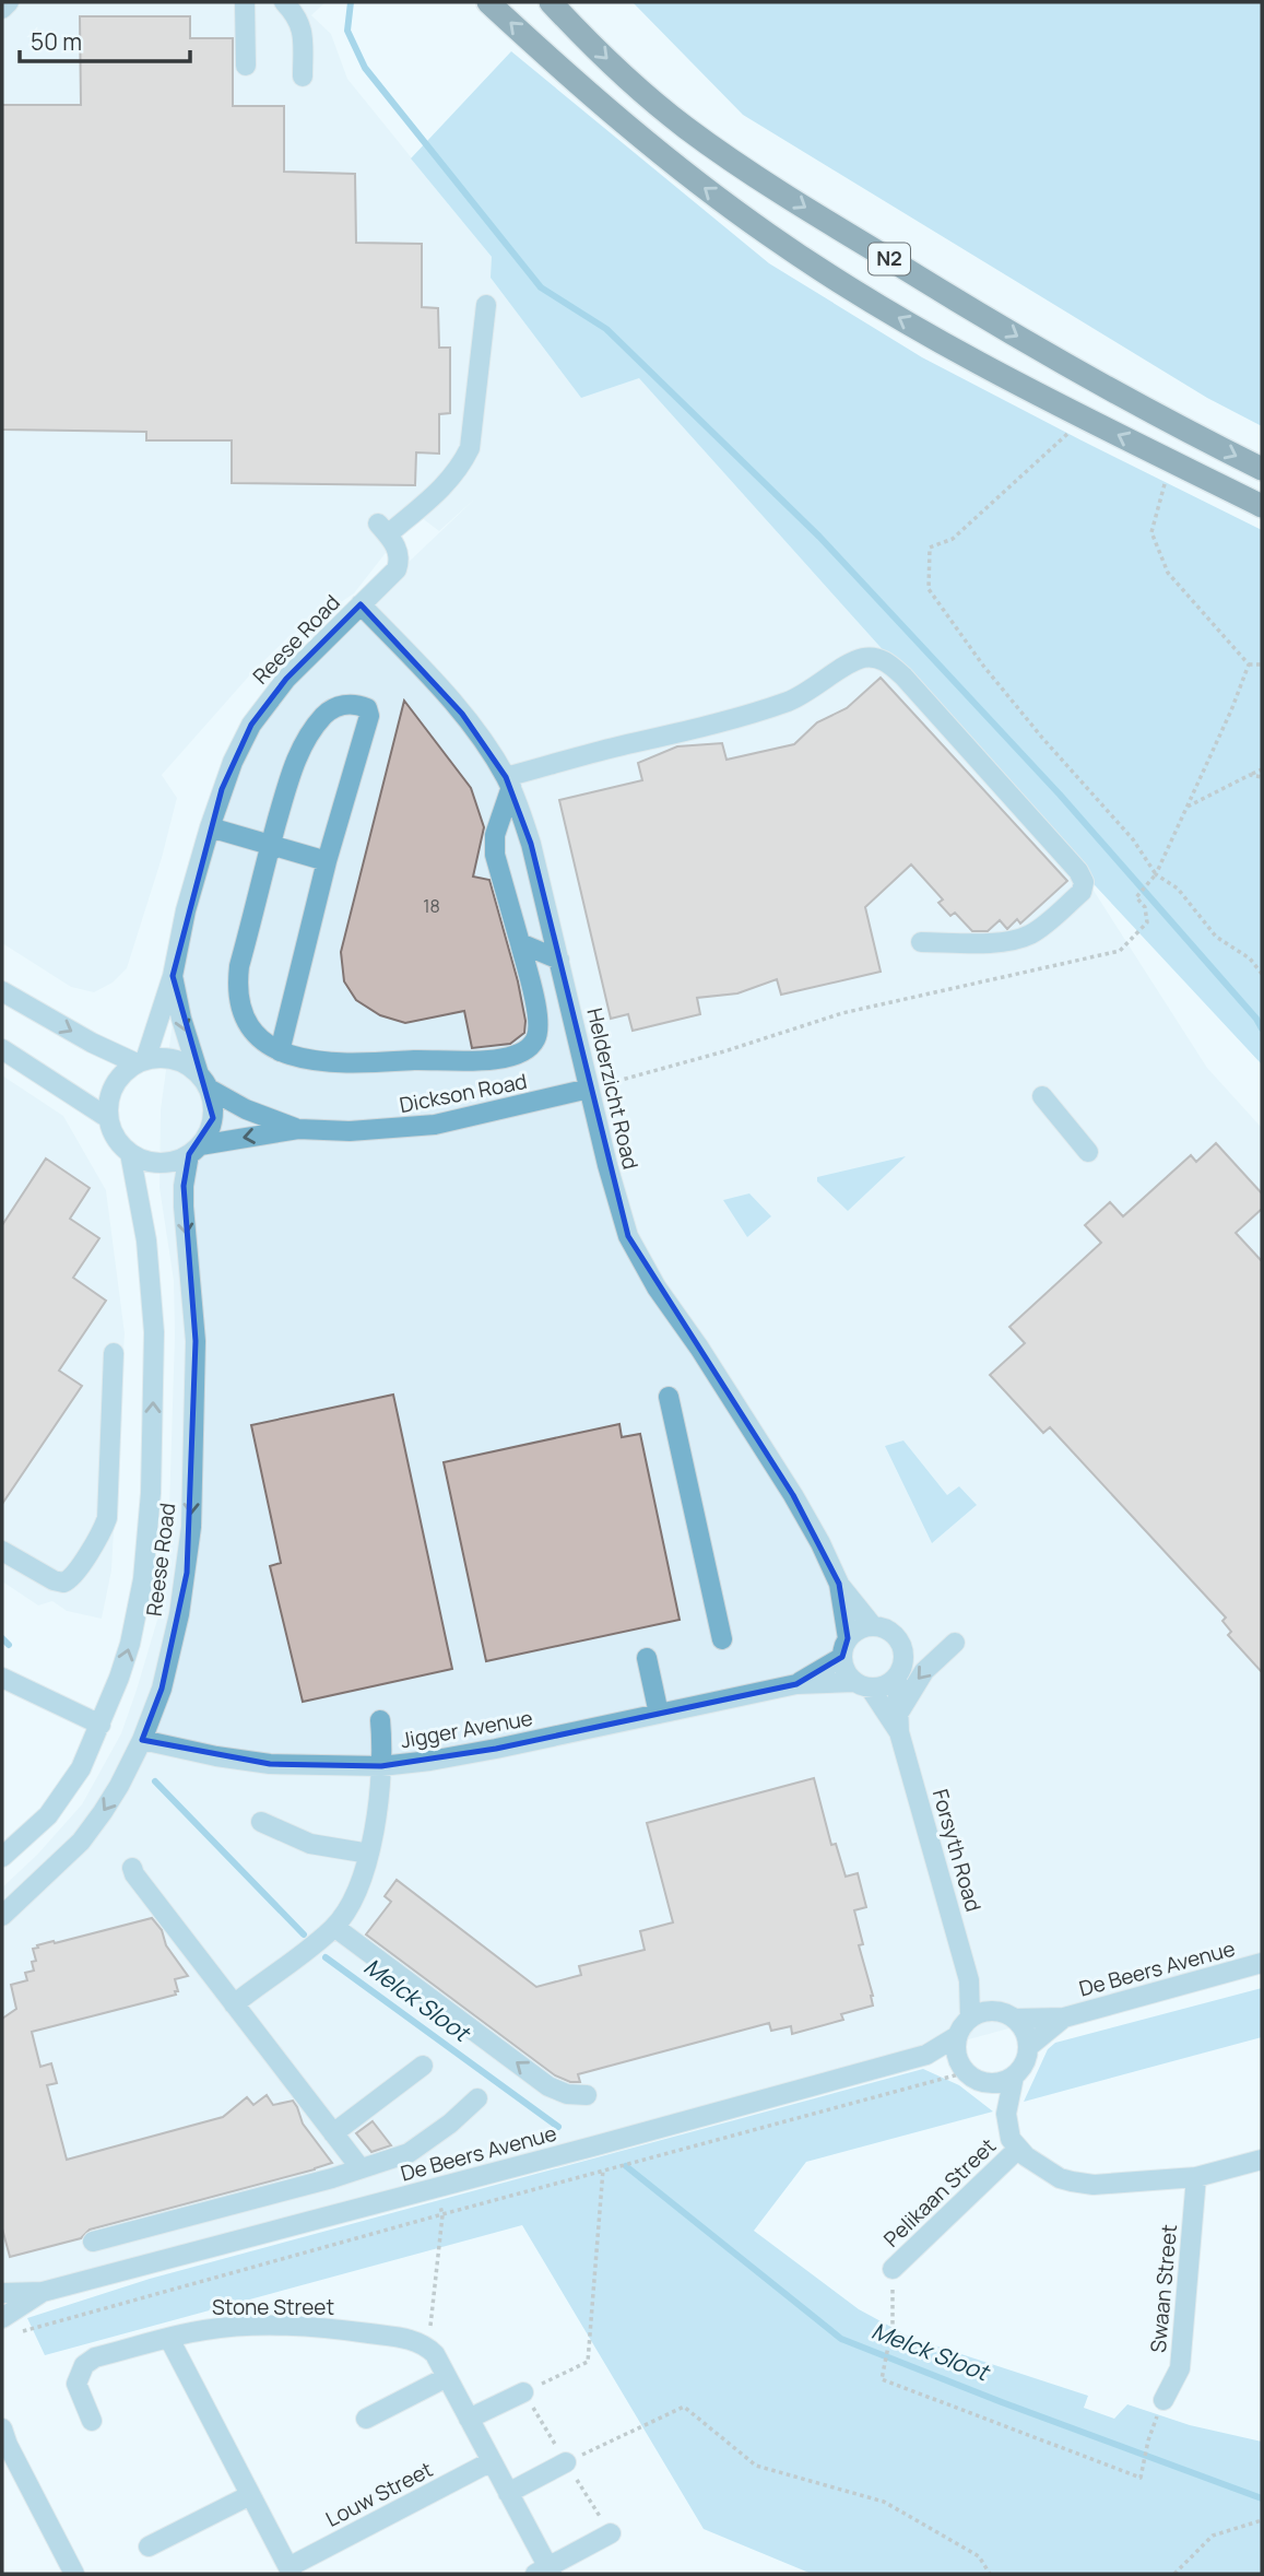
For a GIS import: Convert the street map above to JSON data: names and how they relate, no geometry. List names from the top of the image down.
{
  "streets": {
    "highway": ["N2"],
    "street": [
      "Reese Road",
      "Helderzicht Road",
      "Dickson Road",
      "Jigger Avenue",
      "Forsyth Road",
      "De Beers Avenue",
      "Pelikaan Street",
      "Swaan Street",
      "Stone Street",
      "Louw Street"
    ]
  },
  "crossings": [
    ["Reese Road", "Helderzicht Road"],
    ["Reese Road", "Dickson Road"],
    ["Reese Road", "Jigger Avenue"],
    ["Helderzicht Road", "Dickson Road"],
    ["Helderzicht Road", "Jigger Avenue"],
    ["Helderzicht Road", "Forsyth Road"],
    ["Jigger Avenue", "Forsyth Road"],
    ["Forsyth Road", "De Beers Avenue"]
  ],
  "water": ["Melck Sloot"],
  "house_numbers": ["18"],
  "scale_bar": "50 m"
}
